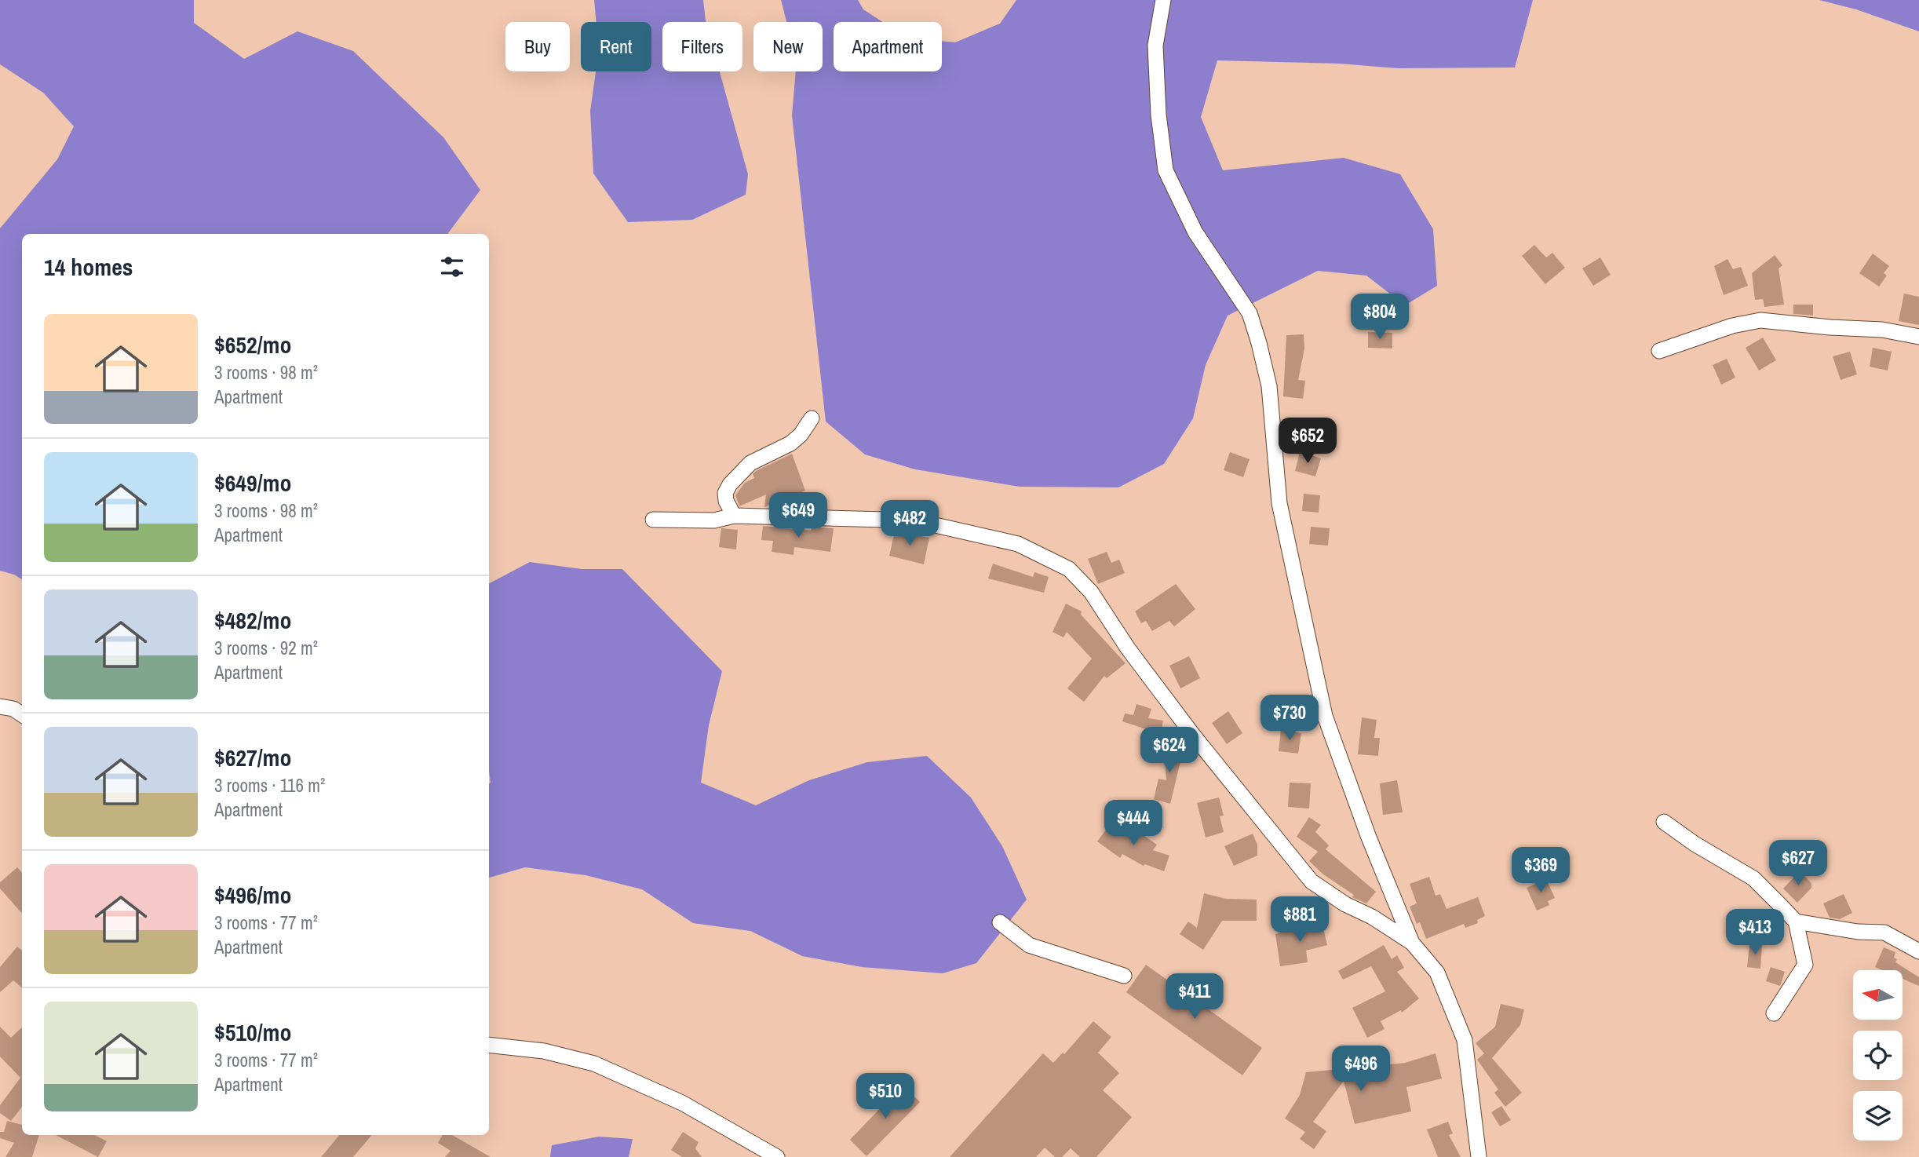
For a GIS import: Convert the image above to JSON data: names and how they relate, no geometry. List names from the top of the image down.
{
  "north": "left",
  "page": {
    "chip": [
      "Buy",
      "Rent",
      "Filters",
      "New",
      "Apartment"
    ],
    "heading": "14 homes",
    "price": [
      "$804",
      "$652",
      "$649",
      "$482",
      "$730",
      "$624",
      "$444",
      "$627",
      "$369",
      "$881",
      "$413",
      "$411",
      "$496",
      "$510"
    ],
    "list": [
      {
        "name": "$652/mo",
        "note": "3 rooms · 98 m² · Apartment"
      },
      {
        "name": "$649/mo",
        "note": "3 rooms · 98 m² · Apartment"
      },
      {
        "name": "$482/mo",
        "note": "3 rooms · 92 m² · Apartment"
      },
      {
        "name": "$627/mo",
        "note": "3 rooms · 116 m² · Apartment"
      },
      {
        "name": "$496/mo",
        "note": "3 rooms · 77 m² · Apartment"
      },
      {
        "name": "$510/mo",
        "note": "3 rooms · 77 m² · Apartment"
      }
    ]
  }
}
